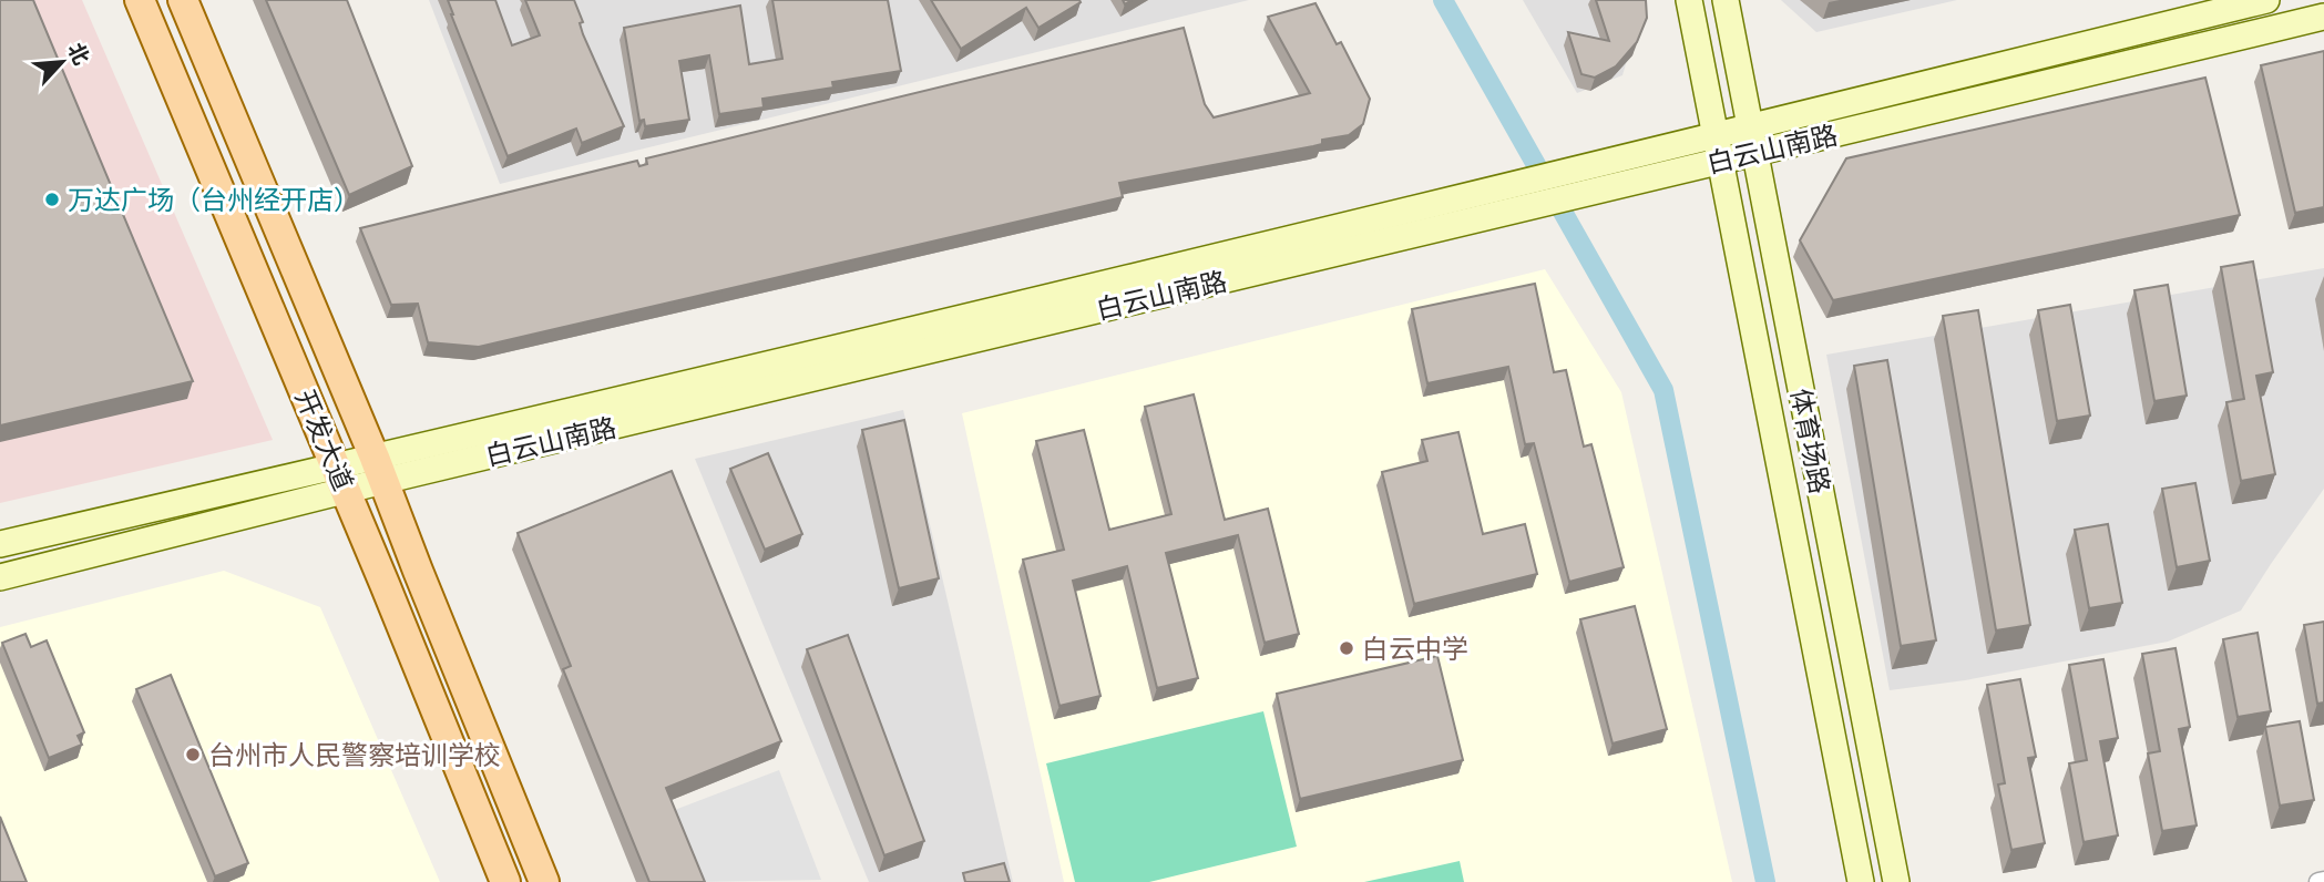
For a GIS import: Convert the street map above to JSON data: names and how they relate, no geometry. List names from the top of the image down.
{
  "streets": {
    "main road": ["白云山南路", "开发大道", "体育场路"]
  },
  "crossings": [
    ["白云山南路", "开发大道"],
    ["白云山南路", "体育场路"]
  ],
  "places": ["万达广场（台州经开店）", "白云中学", "台州市人民警察培训学校"],
  "north": "top right"
}
